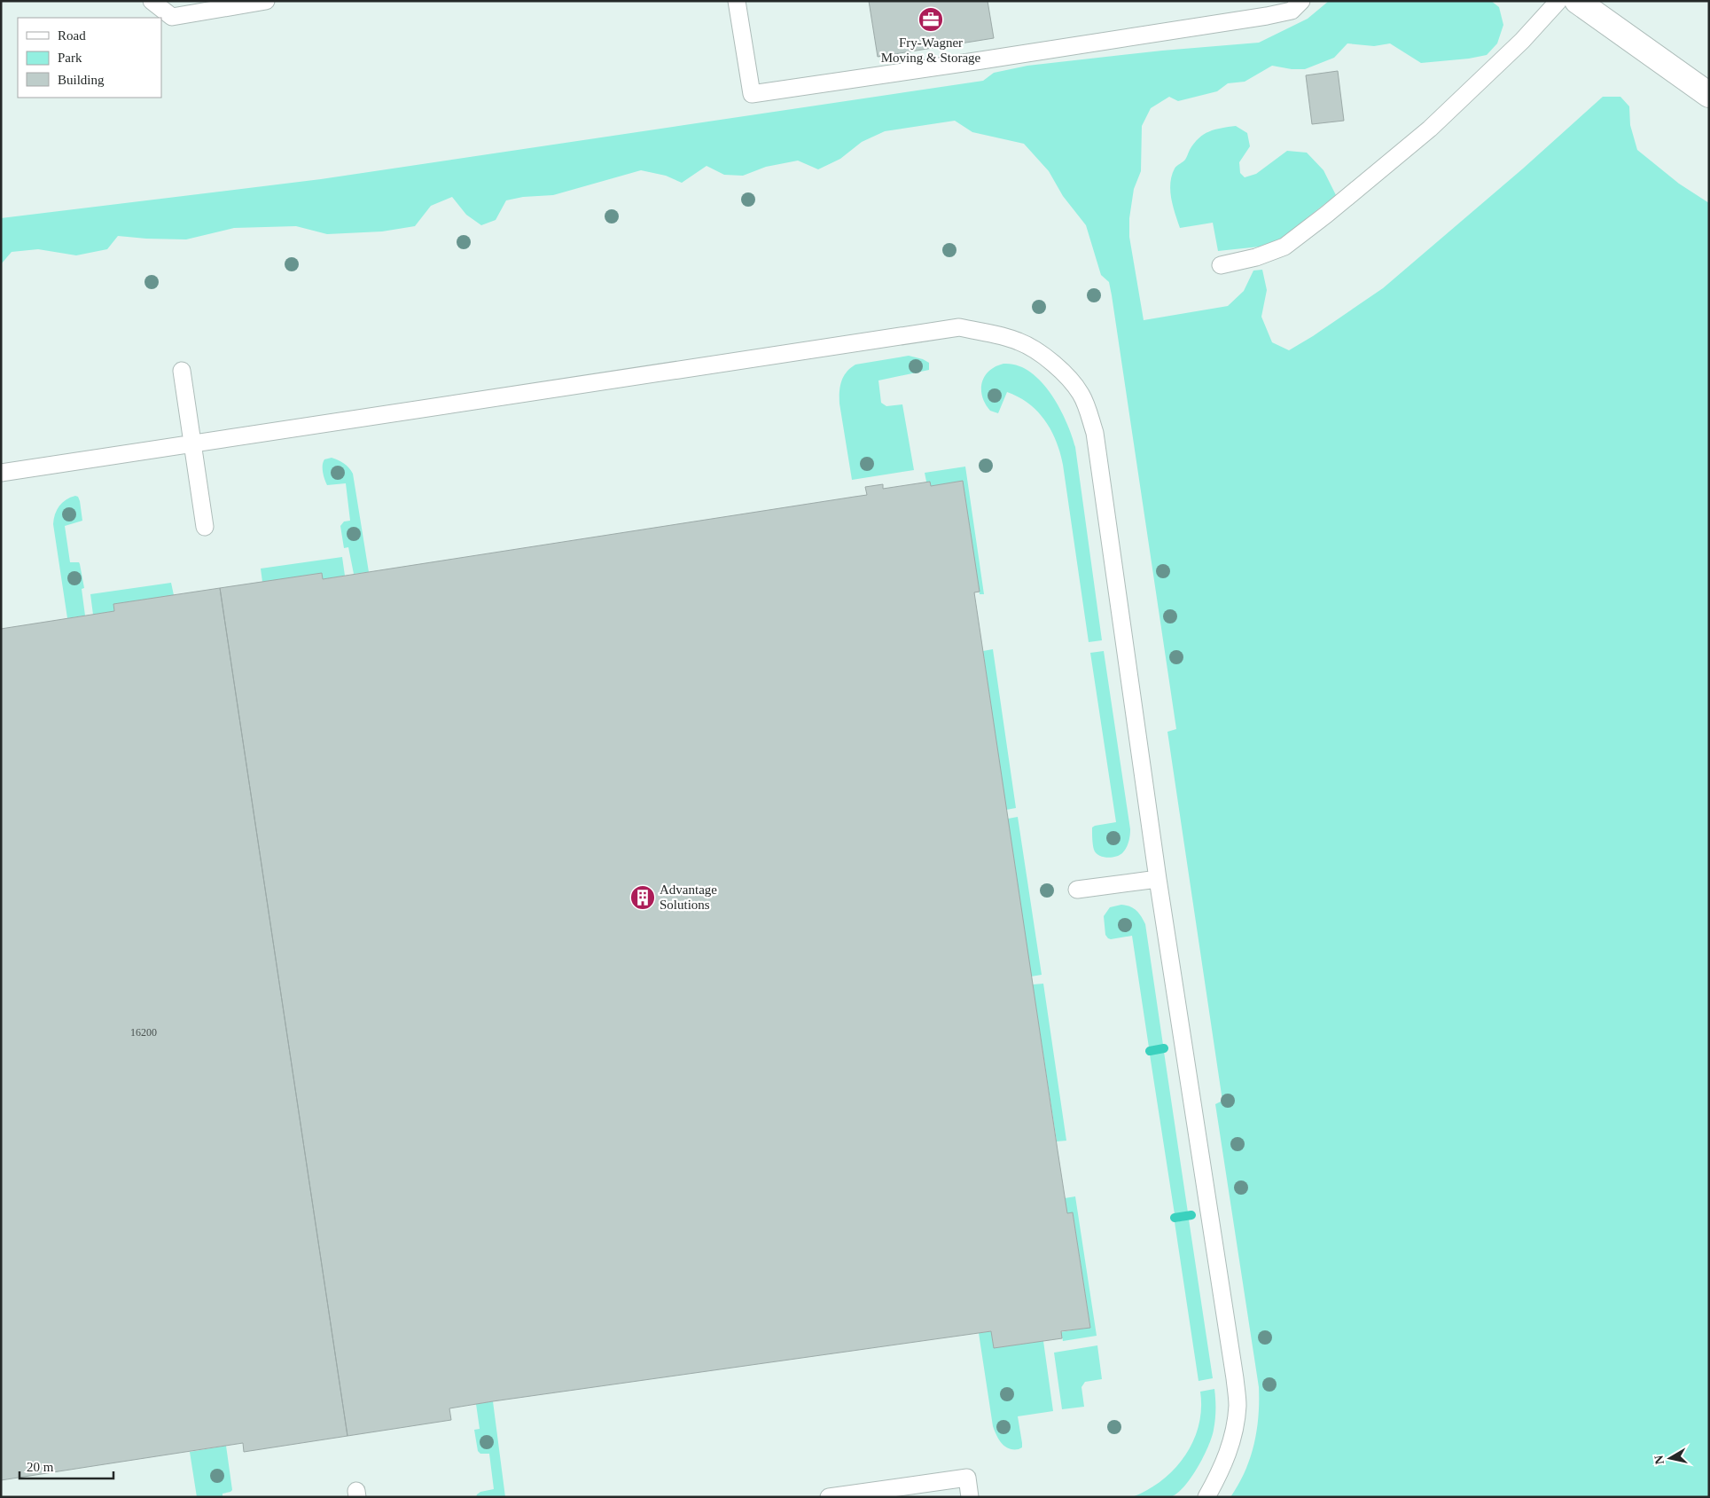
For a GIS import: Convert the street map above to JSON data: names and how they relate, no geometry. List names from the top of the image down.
{
  "places": {
    "office": ["Fry-Wagner Moving & Storage"],
    "building": ["Advantage Solutions"]
  },
  "house_numbers": ["16200"],
  "legend": ["Road", "Park", "Building"],
  "scale_bar": "20 m",
  "north": "left"
}
